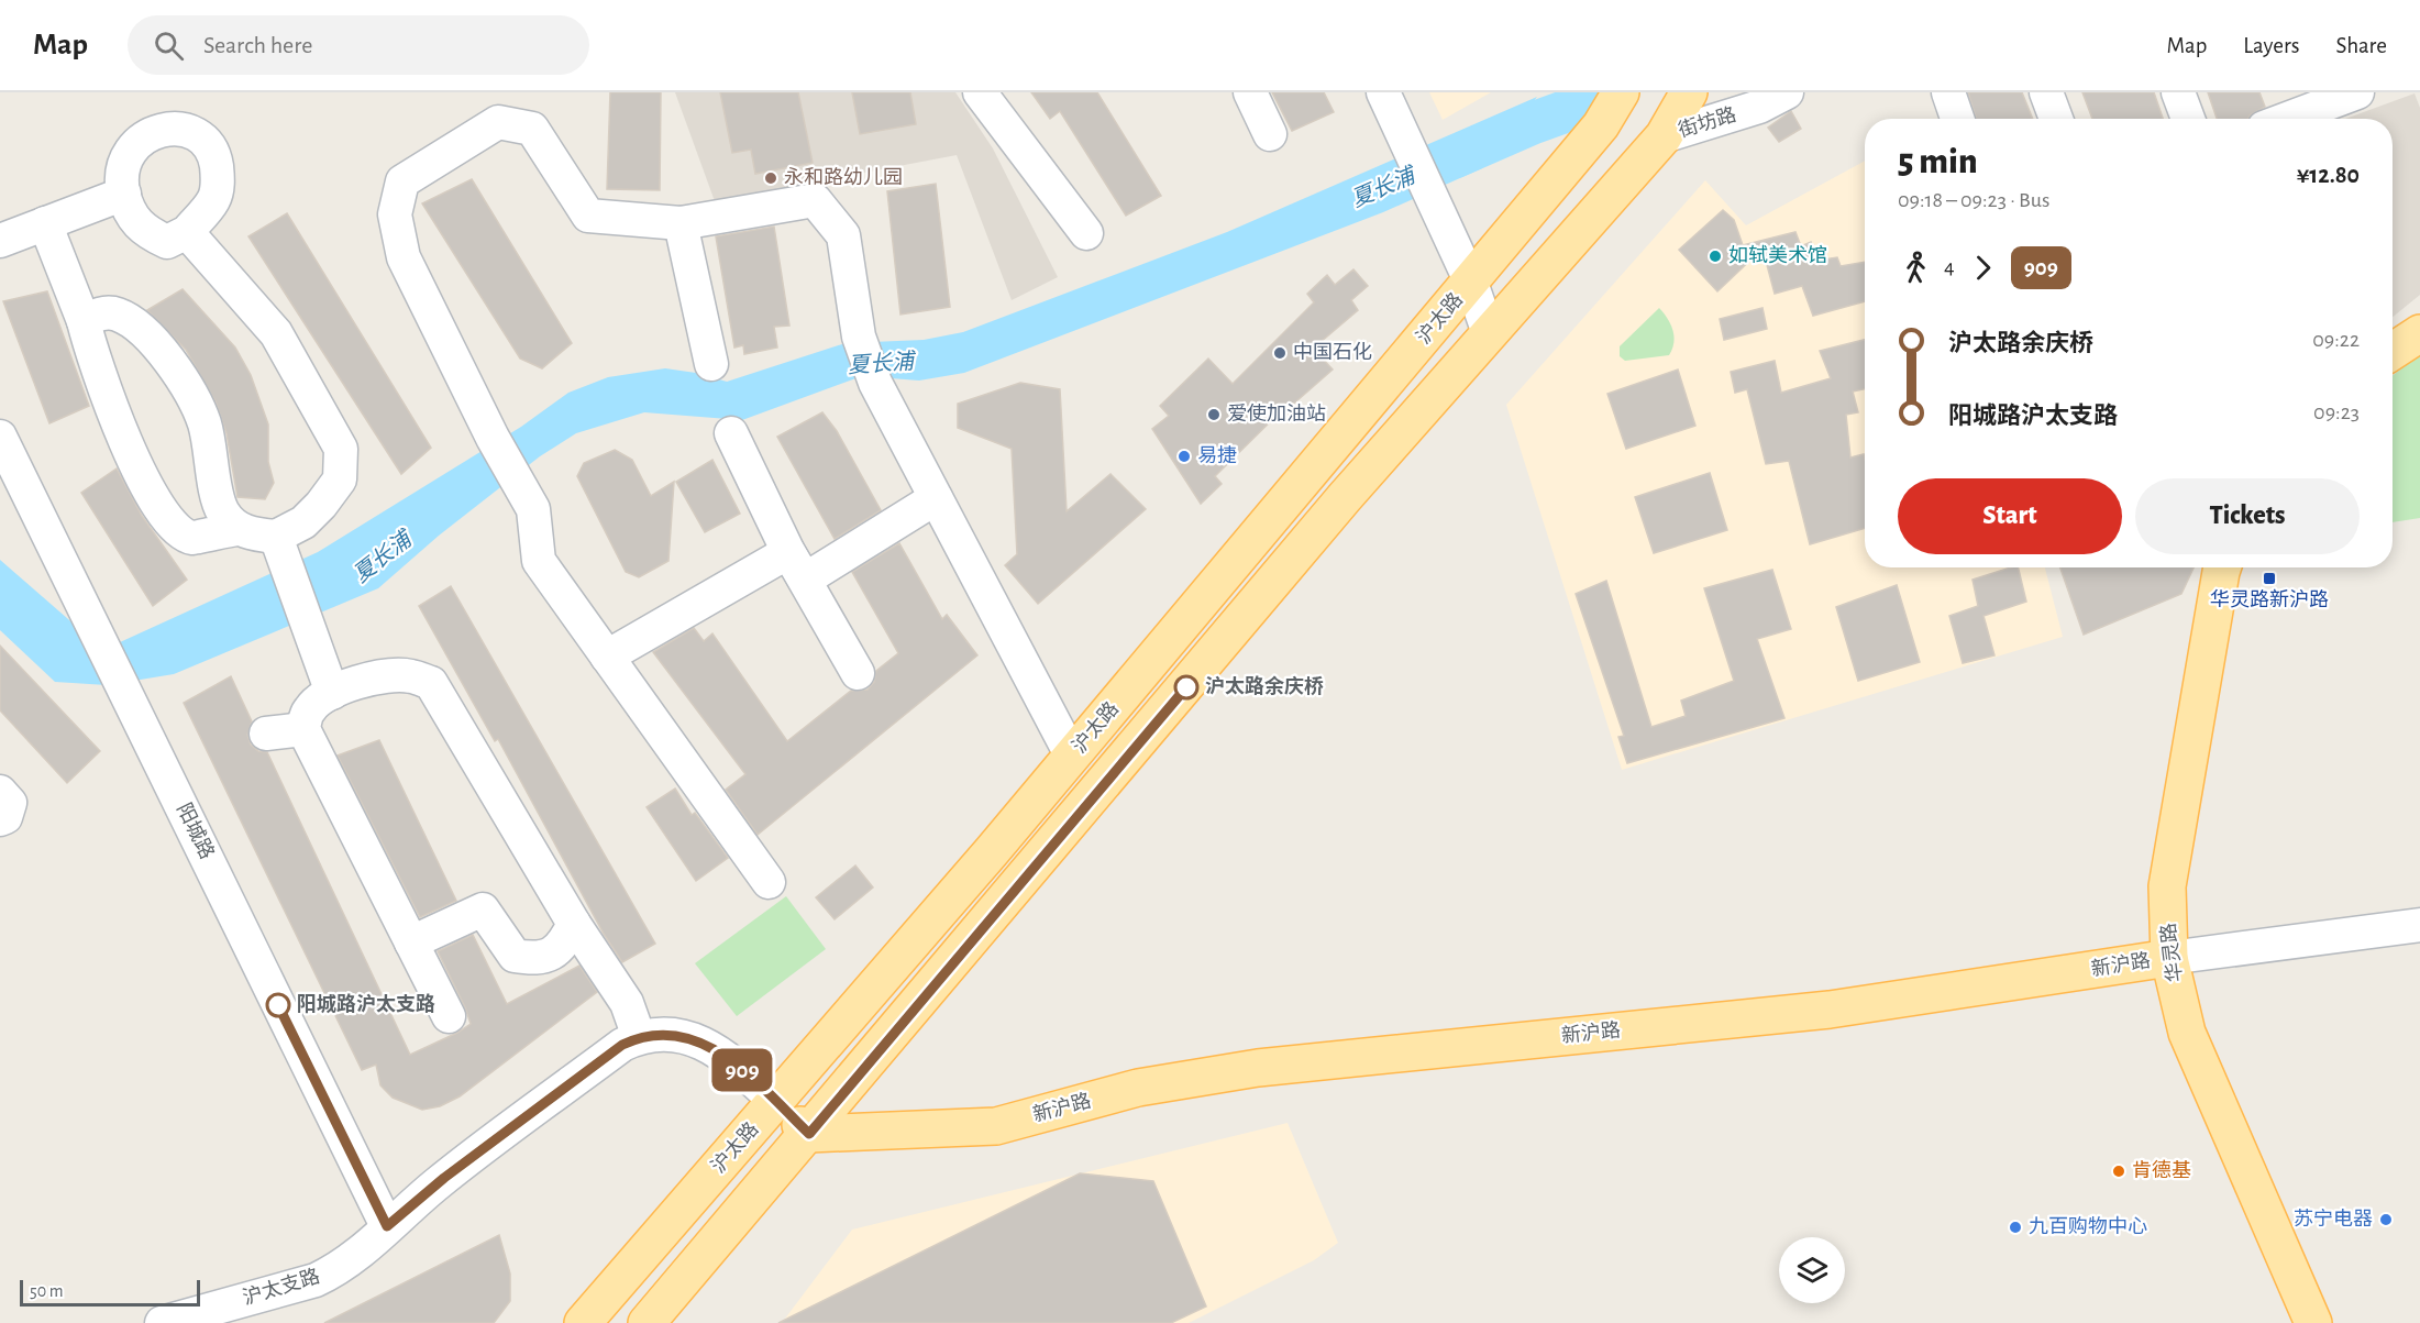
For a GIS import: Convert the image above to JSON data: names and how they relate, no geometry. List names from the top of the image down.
{
  "streets": {
    "main road": ["沪太路", "华灵路", "新沪路"],
    "street": ["街坊路", "阳城路", "沪太支路"]
  },
  "crossings": [
    ["沪太路", "沪太支路"],
    ["阳城路", "沪太支路"],
    ["华灵路", "新沪路"]
  ],
  "water": ["夏长浦"],
  "places": {
    "other": [
      "永和路幼儿园",
      "如轼美术馆",
      "中国石化",
      "爱使加油站",
      "易捷",
      "沪太路余庆桥",
      "阳城路沪太支路",
      "肯德基",
      "苏宁电器",
      "九百购物中心"
    ],
    "transit": ["华灵路新沪路"]
  },
  "lines": ["bus line 909"],
  "scale_bar": "50 m",
  "page": {
    "header": "Map",
    "search": "Search here",
    "nav": ["Map", "Layers", "Share"],
    "on_map": "909",
    "heading": ["5 min", "09:18 – 09:23 · Bus", "¥12.80"],
    "legs": ["4", "909"],
    "list": [
      {
        "name": "沪太路余庆桥",
        "value": "09:22"
      },
      {
        "name": "阳城路沪太支路",
        "value": "09:23"
      }
    ],
    "buttons": ["Start", "Tickets"],
    "scale": "50 m"
  }
}
